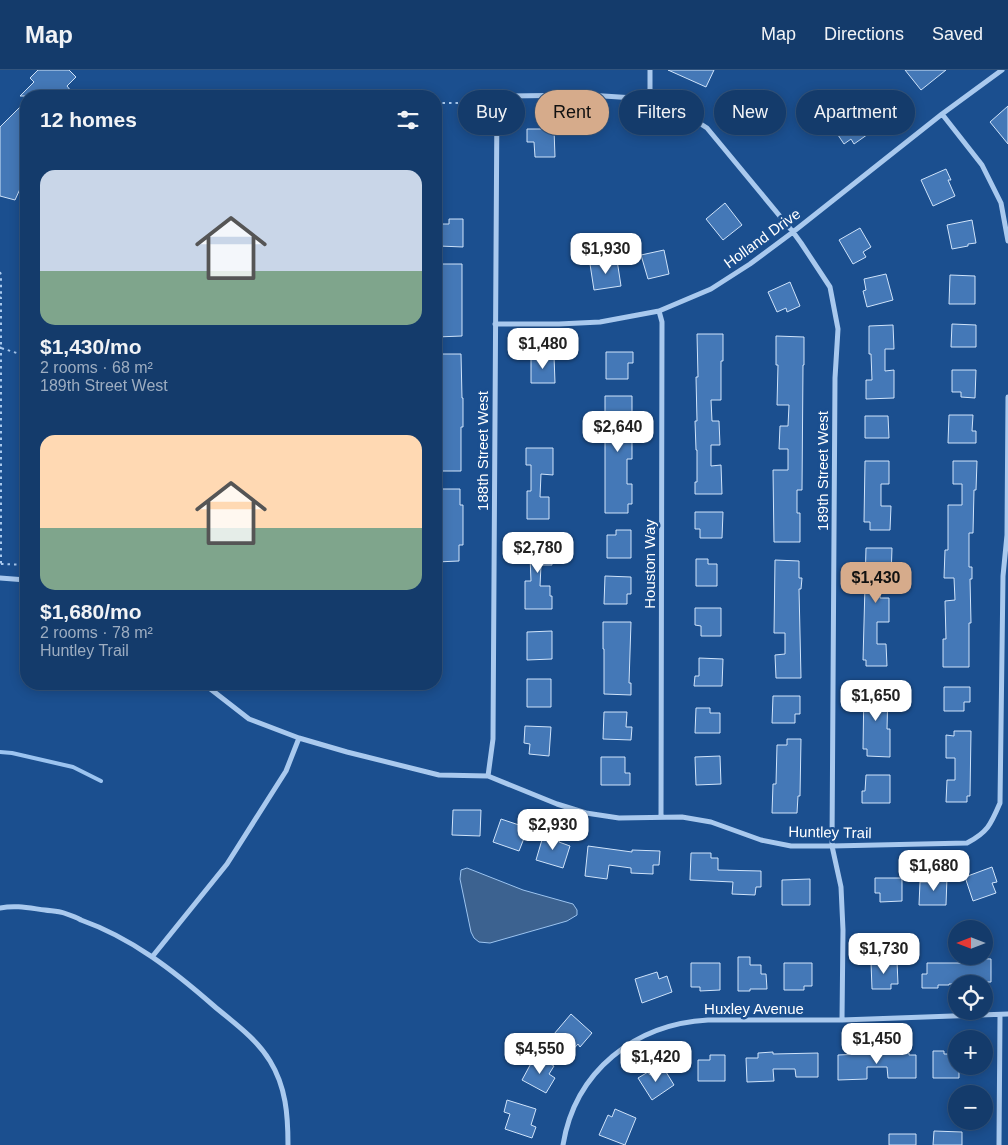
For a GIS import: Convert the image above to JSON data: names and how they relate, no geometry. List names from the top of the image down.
{
  "streets": {
    "street": [
      "Holland Drive",
      "188th Street West",
      "189th Street West",
      "Houston Way",
      "Huntley Trail",
      "Huxley Avenue"
    ]
  },
  "crossings": [
    ["Holland Drive", "188th Street West"],
    ["Holland Drive", "189th Street West"],
    ["Holland Drive", "Houston Way"],
    ["188th Street West", "Huntley Trail"],
    ["189th Street West", "Huntley Trail"],
    ["189th Street West", "Huxley Avenue"],
    ["Houston Way", "Huntley Trail"]
  ],
  "north": "left",
  "page": {
    "header": "Map",
    "nav": ["Map", "Directions", "Saved"],
    "chip": [
      "Buy",
      "Rent",
      "Filters",
      "New",
      "Apartment"
    ],
    "heading": "12 homes",
    "list": [
      {
        "name": "$1,430/mo",
        "note": "2 rooms · 68 m² · 189th Street West"
      },
      {
        "name": "$1,680/mo",
        "note": "2 rooms · 78 m² · Huntley Trail"
      }
    ],
    "price": [
      "$1,930",
      "$1,480",
      "$2,640",
      "$2,780",
      "$1,430",
      "$1,650",
      "$2,930",
      "$1,680",
      "$1,730",
      "$1,450",
      "$4,550",
      "$1,420"
    ],
    "map_buttons": ["+", "−"]
  }
}
